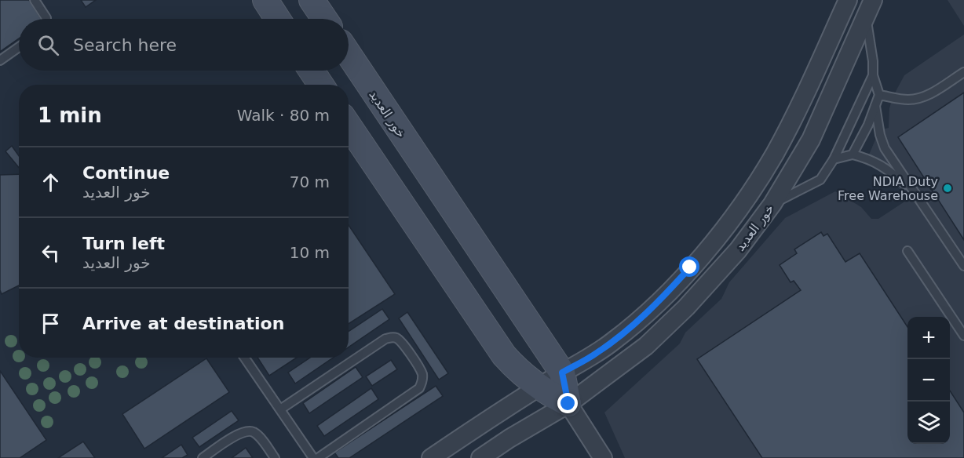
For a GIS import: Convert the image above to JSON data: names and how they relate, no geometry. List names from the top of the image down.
{
  "streets": {
    "main road": ["خور العديد"]
  },
  "places": ["NDIA Duty Free Warehouse"],
  "page": {
    "search": "Search here",
    "heading": ["1 min", "Walk · 80 m"],
    "list": [
      ["Continue", "خور العديد", "70 m"],
      ["Turn left", "خور العديد", "10 m"],
      "Arrive at destination"
    ],
    "map_buttons": ["+", "−"]
  }
}
